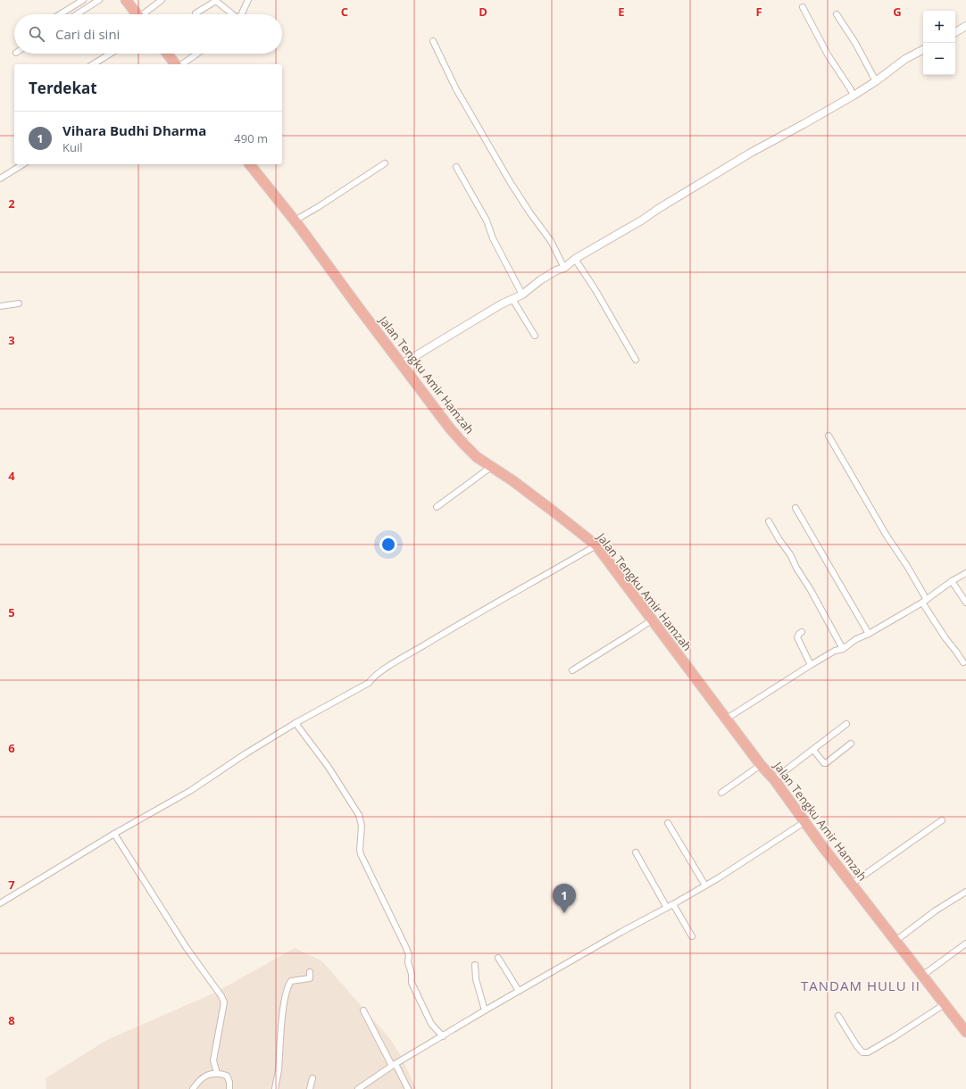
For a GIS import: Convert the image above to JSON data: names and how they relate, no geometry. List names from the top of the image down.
{
  "streets": {
    "highway": ["Jalan Tengku Amir Hamzah"]
  },
  "districts": ["TANDAM HULU II"],
  "page": {
    "map_buttons": ["+", "−"],
    "search": "Cari di sini",
    "heading": "Terdekat",
    "list": [
      {
        "mark": "1",
        "name": "Vihara Budhi Dharma",
        "note": "Kuil",
        "value": "490 m"
      }
    ],
    "pins": "1"
  },
  "grid": {
    "columns": [
      "C",
      "D",
      "E",
      "F",
      "G"
    ],
    "rows": [
      "2",
      "3",
      "4",
      "5",
      "6",
      "7",
      "8"
    ]
  }
}
